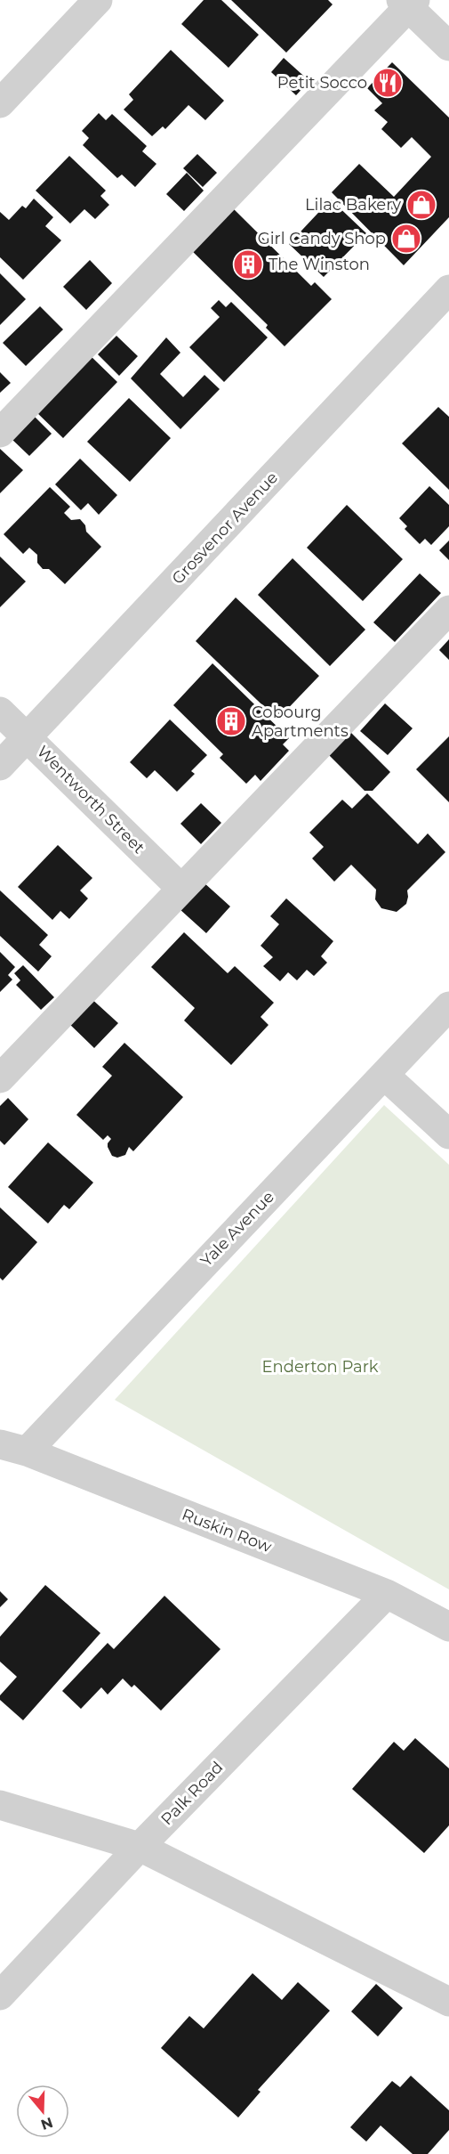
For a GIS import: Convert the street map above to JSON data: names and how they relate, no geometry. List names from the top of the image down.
{
  "streets": {
    "street": [
      "Grosvenor Avenue",
      "Wentworth Street",
      "Yale Avenue",
      "Ruskin Row",
      "Palk Road"
    ]
  },
  "crossings": [
    ["Grosvenor Avenue", "Wentworth Street"],
    ["Yale Avenue", "Ruskin Row"],
    ["Ruskin Row", "Palk Road"]
  ],
  "parks": ["Enderton Park"],
  "places": {
    "restaurant": ["Petit Socco"],
    "shop": ["Lilac Bakery", "Girl Candy Shop"],
    "building": ["The Winston", "Cobourg Apartments"]
  },
  "north": "bottom"
}
